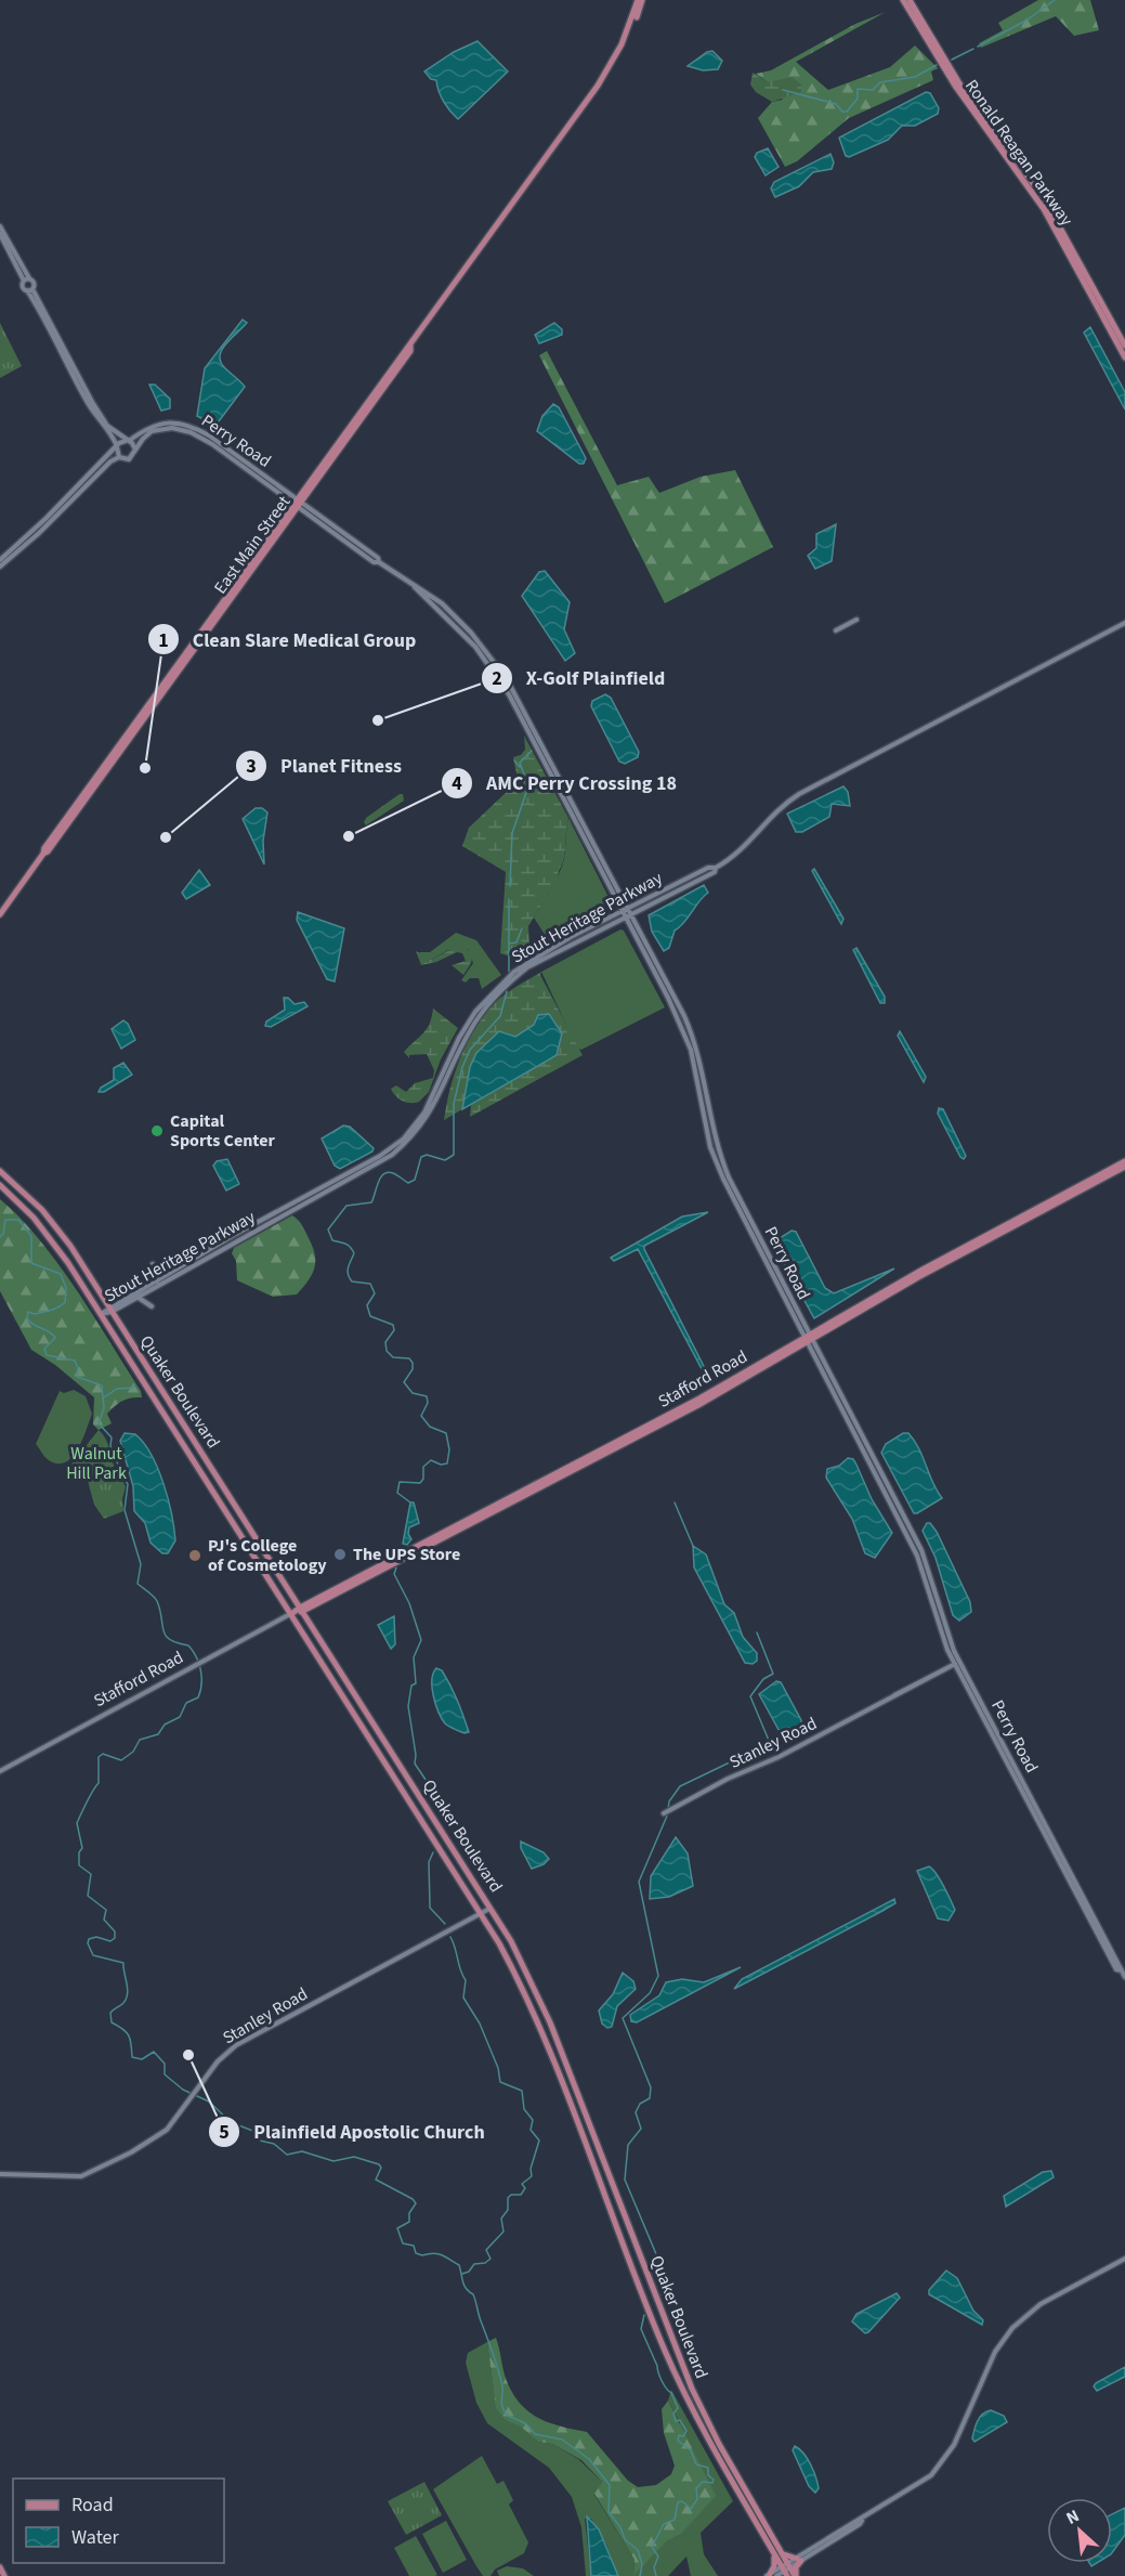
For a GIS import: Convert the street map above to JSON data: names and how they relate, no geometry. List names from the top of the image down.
{
  "streets": {
    "main road": [
      "Ronald Reagan Parkway",
      "East Main Street",
      "Stafford Road",
      "Quaker Boulevard"
    ],
    "street": ["Perry Road", "Stout Heritage Parkway", "Stanley Road"]
  },
  "crossings": [
    ["Perry Road", "East Main Street"],
    ["Perry Road", "Stout Heritage Parkway"],
    ["Perry Road", "Stafford Road"],
    ["Perry Road", "Stanley Road"],
    ["Stout Heritage Parkway", "Quaker Boulevard"],
    ["Stafford Road", "Quaker Boulevard"],
    ["Quaker Boulevard", "Stanley Road"]
  ],
  "parks": ["Walnut Hill Park"],
  "places": [
    "X-Golf Plainfield",
    "Clean Slare Medical Group",
    "AMC Perry Crossing 18",
    "Planet Fitness",
    "Capital Sports Center",
    "The UPS Store",
    "PJ's College of Cosmetology",
    "Plainfield Apostolic Church"
  ],
  "legend": ["Road", "Water"],
  "north": "top left"
}
